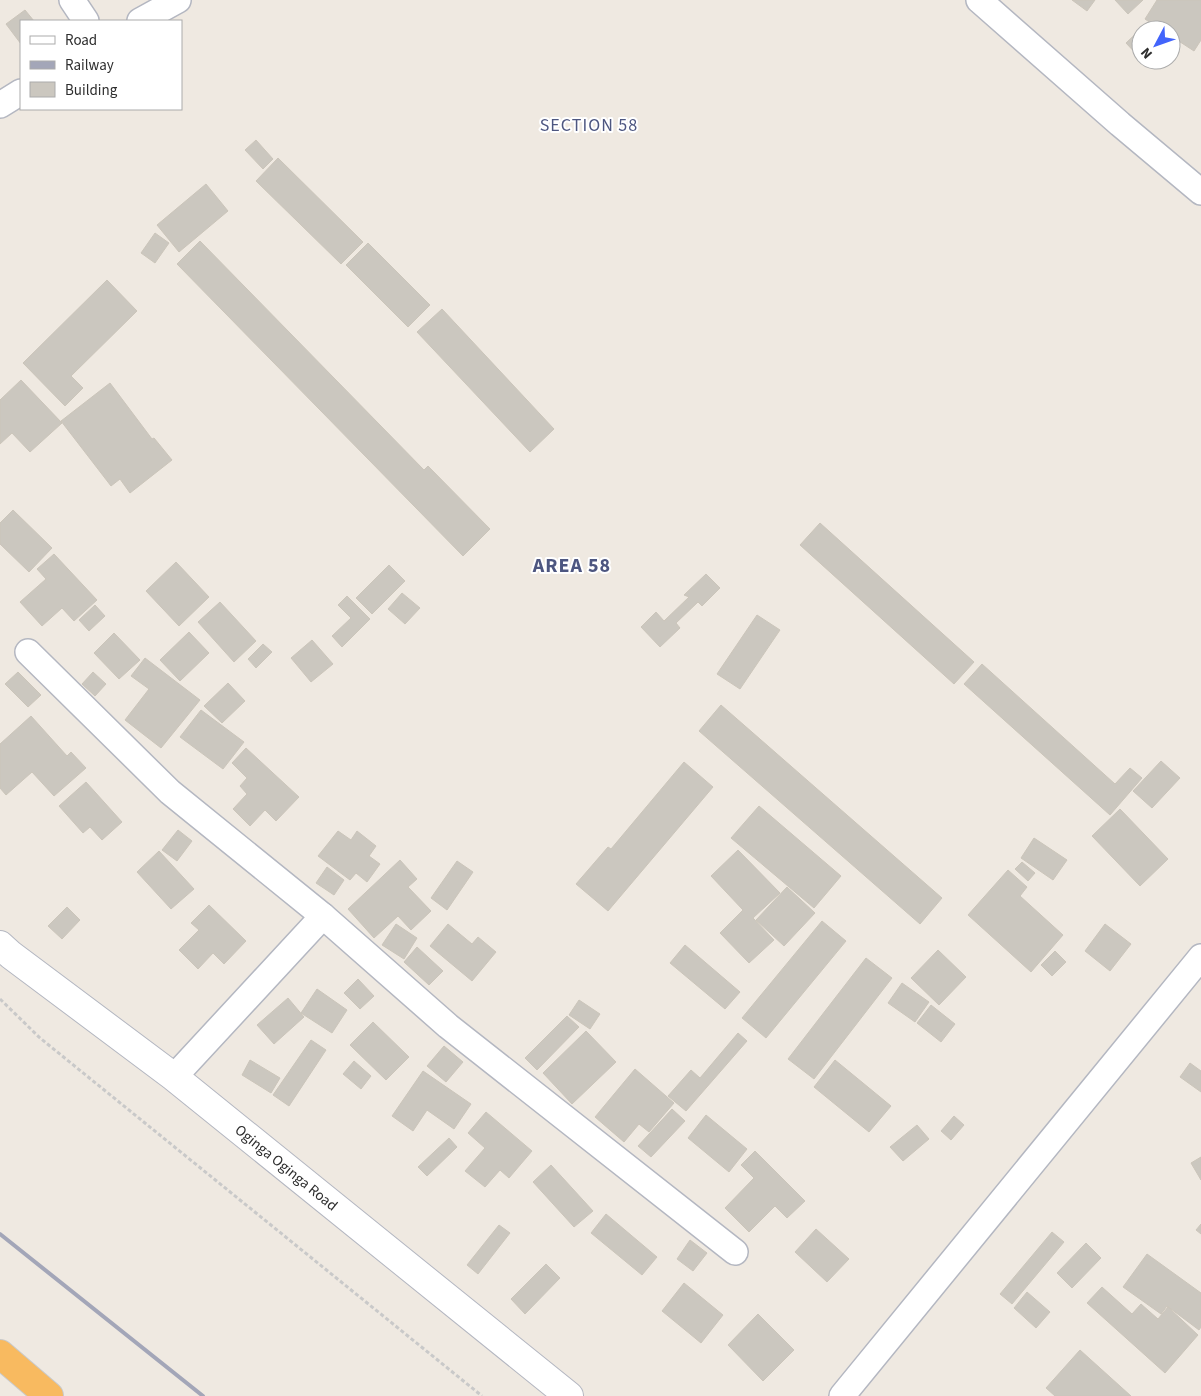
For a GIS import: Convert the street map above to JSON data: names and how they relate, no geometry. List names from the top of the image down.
{
  "streets": {
    "street": ["Oginga Oginga Road"]
  },
  "districts": ["SECTION 58", "AREA 58"],
  "legend": ["Road", "Railway", "Building"],
  "north": "bottom left"
}
